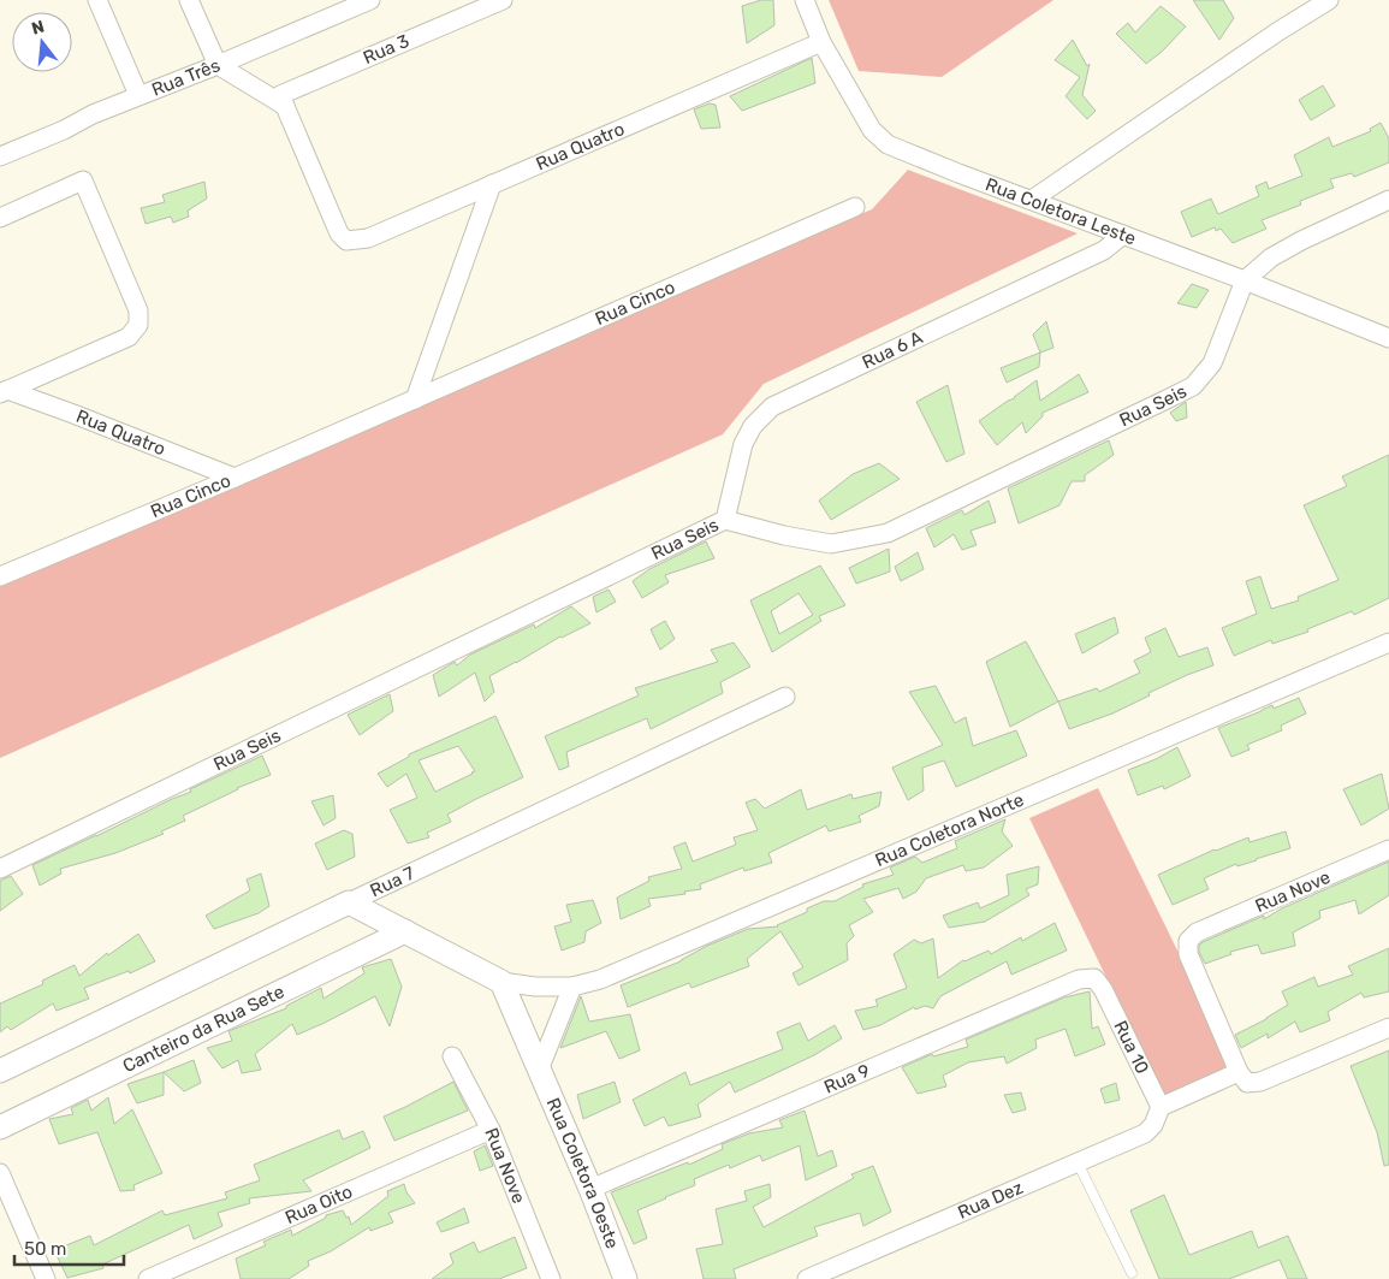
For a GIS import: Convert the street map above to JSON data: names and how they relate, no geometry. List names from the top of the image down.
{
  "streets": {
    "street": [
      "Rua 3",
      "Rua Três",
      "Rua Quatro",
      "Rua Coletora Leste",
      "Rua Cinco",
      "Rua 6 A",
      "Rua Seis",
      "Rua Coletora Norte",
      "Rua 7",
      "Rua Nove",
      "Canteiro da Rua Sete",
      "Rua 10",
      "Rua 9",
      "Rua Coletora Oeste",
      "Rua Dez",
      "Rua Oito"
    ]
  },
  "crossings": [
    ["Rua 3", "Rua Quatro"],
    ["Rua Quatro", "Rua Coletora Leste"],
    ["Rua Quatro", "Rua Cinco"],
    ["Rua Coletora Leste", "Rua 6 A"],
    ["Rua Coletora Leste", "Rua Seis"],
    ["Rua 6 A", "Rua Seis"],
    ["Rua Coletora Norte", "Rua Coletora Oeste"],
    ["Rua Nove", "Rua Oito"],
    ["Rua 10", "Rua 9"],
    ["Rua 10", "Rua Dez"],
    ["Rua 9", "Rua Coletora Oeste"]
  ],
  "scale_bar": "50 m",
  "north": "top"
}
